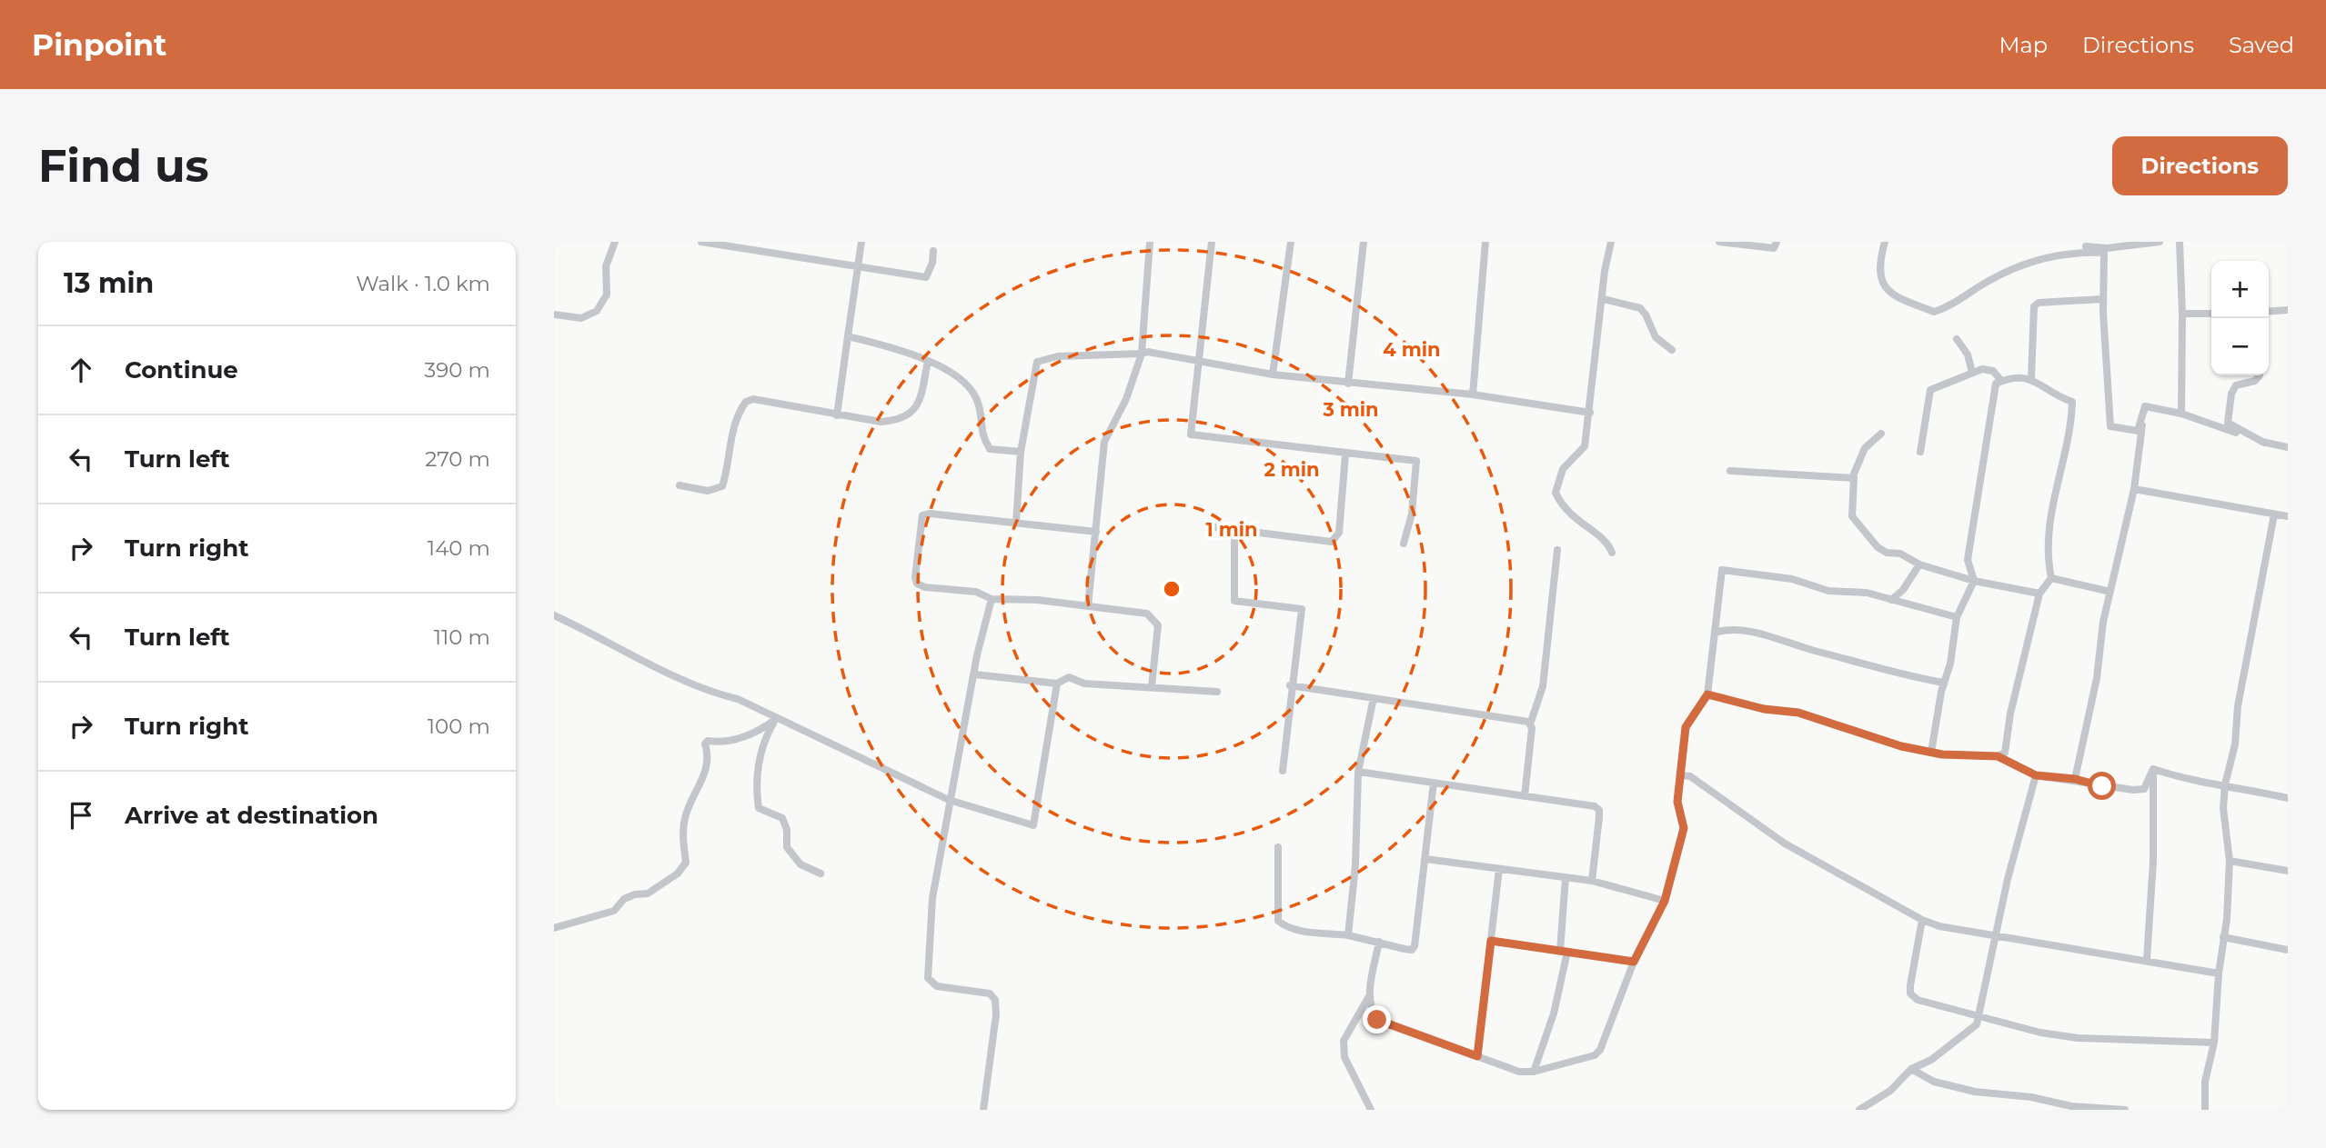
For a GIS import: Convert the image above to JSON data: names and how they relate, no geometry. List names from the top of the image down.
{
  "page": {
    "header": "Pinpoint",
    "nav": ["Map", "Directions", "Saved"],
    "buttons": "Directions",
    "title": "Find us",
    "heading": ["13 min", "Walk · 1.0 km"],
    "map_buttons": ["+", "−"],
    "list": [
      ["Continue", "390 m"],
      ["Turn left", "270 m"],
      ["Turn right", "140 m"],
      ["Turn left", "110 m"],
      ["Turn right", "100 m"],
      "Arrive at destination"
    ]
  },
  "rings": [
    "4 min",
    "3 min",
    "2 min",
    "1 min"
  ]
}
